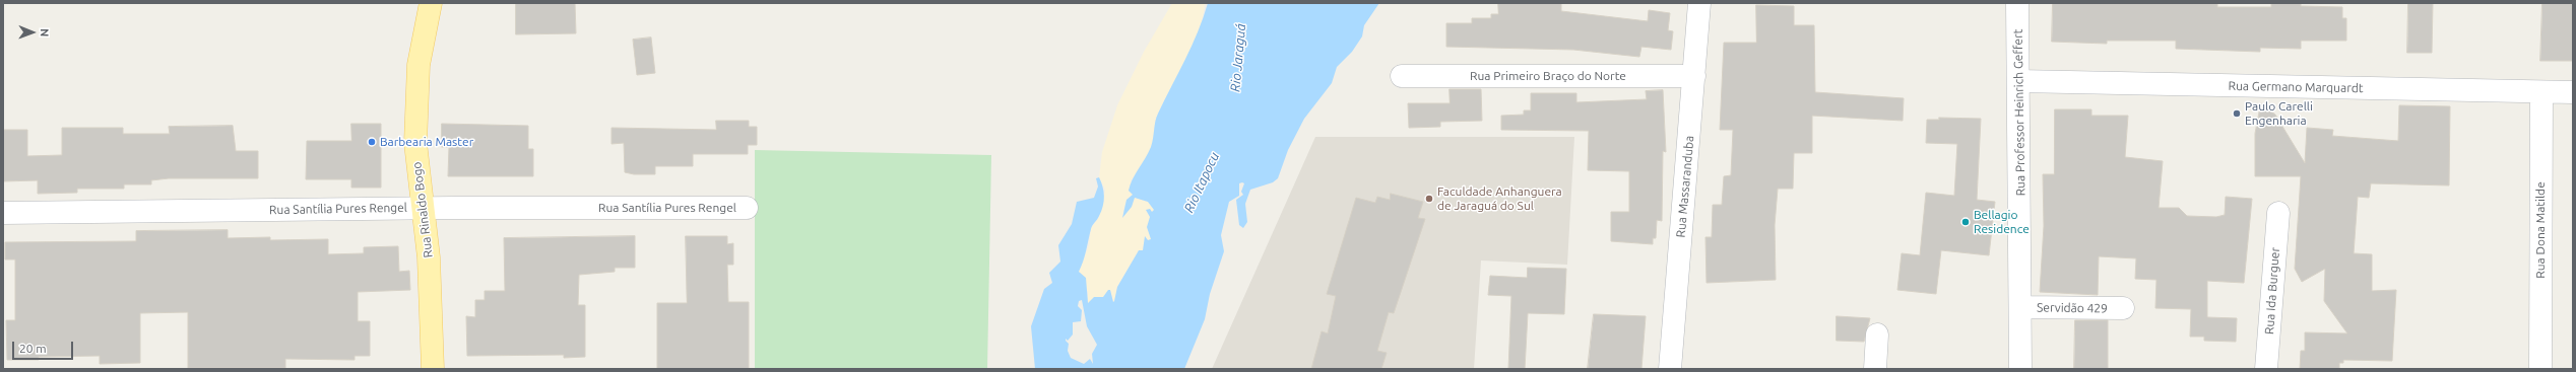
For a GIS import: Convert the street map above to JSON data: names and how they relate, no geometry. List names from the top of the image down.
{
  "streets": {
    "main road": ["Rua Rinaldo Bogo"],
    "street": [
      "Rua Primeiro Braço do Norte",
      "Rua Germano Marquardt",
      "Rua Professor Heinrich Geffert",
      "Rua Massaranduba",
      "Rua Santília Pures Rengel",
      "Rua Dona Matilde",
      "Rua Ida Burguer",
      "Servidão 429"
    ]
  },
  "crossings": [
    ["Rua Primeiro Braço do Norte", "Rua Massaranduba"],
    ["Rua Germano Marquardt", "Rua Professor Heinrich Geffert"],
    ["Rua Germano Marquardt", "Rua Dona Matilde"],
    ["Rua Professor Heinrich Geffert", "Servidão 429"],
    ["Rua Santília Pures Rengel", "Rua Rinaldo Bogo"]
  ],
  "water": ["Rio Jaraguá", "Rio Itapocu"],
  "places": [
    "Paulo Carelli Engenharia",
    "Barbearia Master",
    "Faculdade Anhanguera de Jaraguá do Sul",
    "Bellagio Residence"
  ],
  "scale_bar": "20 m",
  "north": "right"
}
